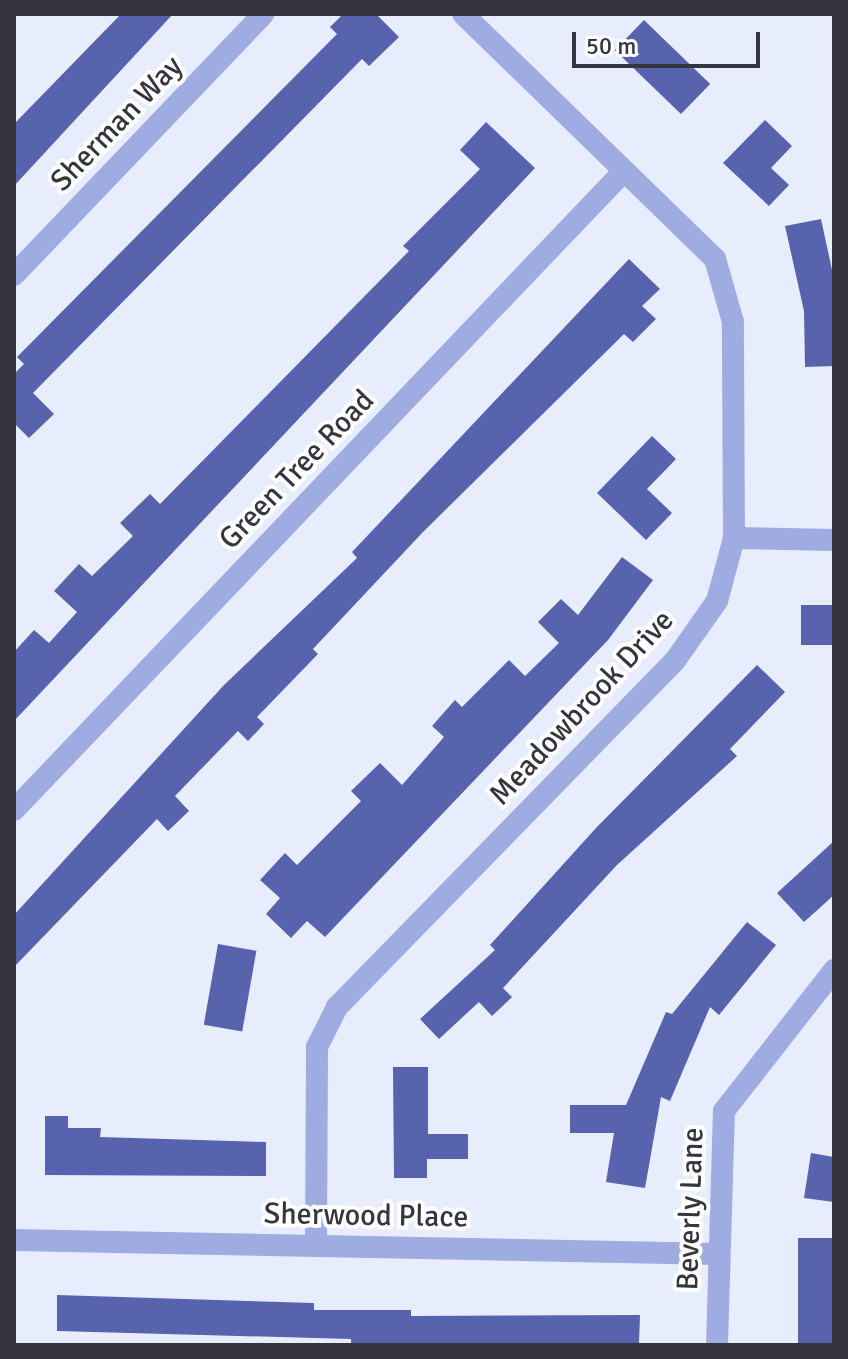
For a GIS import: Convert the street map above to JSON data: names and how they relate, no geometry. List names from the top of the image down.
{
  "streets": {
    "street": [
      "Sherman Way",
      "Green Tree Road",
      "Meadowbrook Drive",
      "Beverly Lane",
      "Sherwood Place"
    ]
  },
  "crossings": [
    ["Green Tree Road", "Meadowbrook Drive"],
    ["Meadowbrook Drive", "Sherwood Place"],
    ["Beverly Lane", "Sherwood Place"]
  ],
  "scale_bar": "50 m"
}
